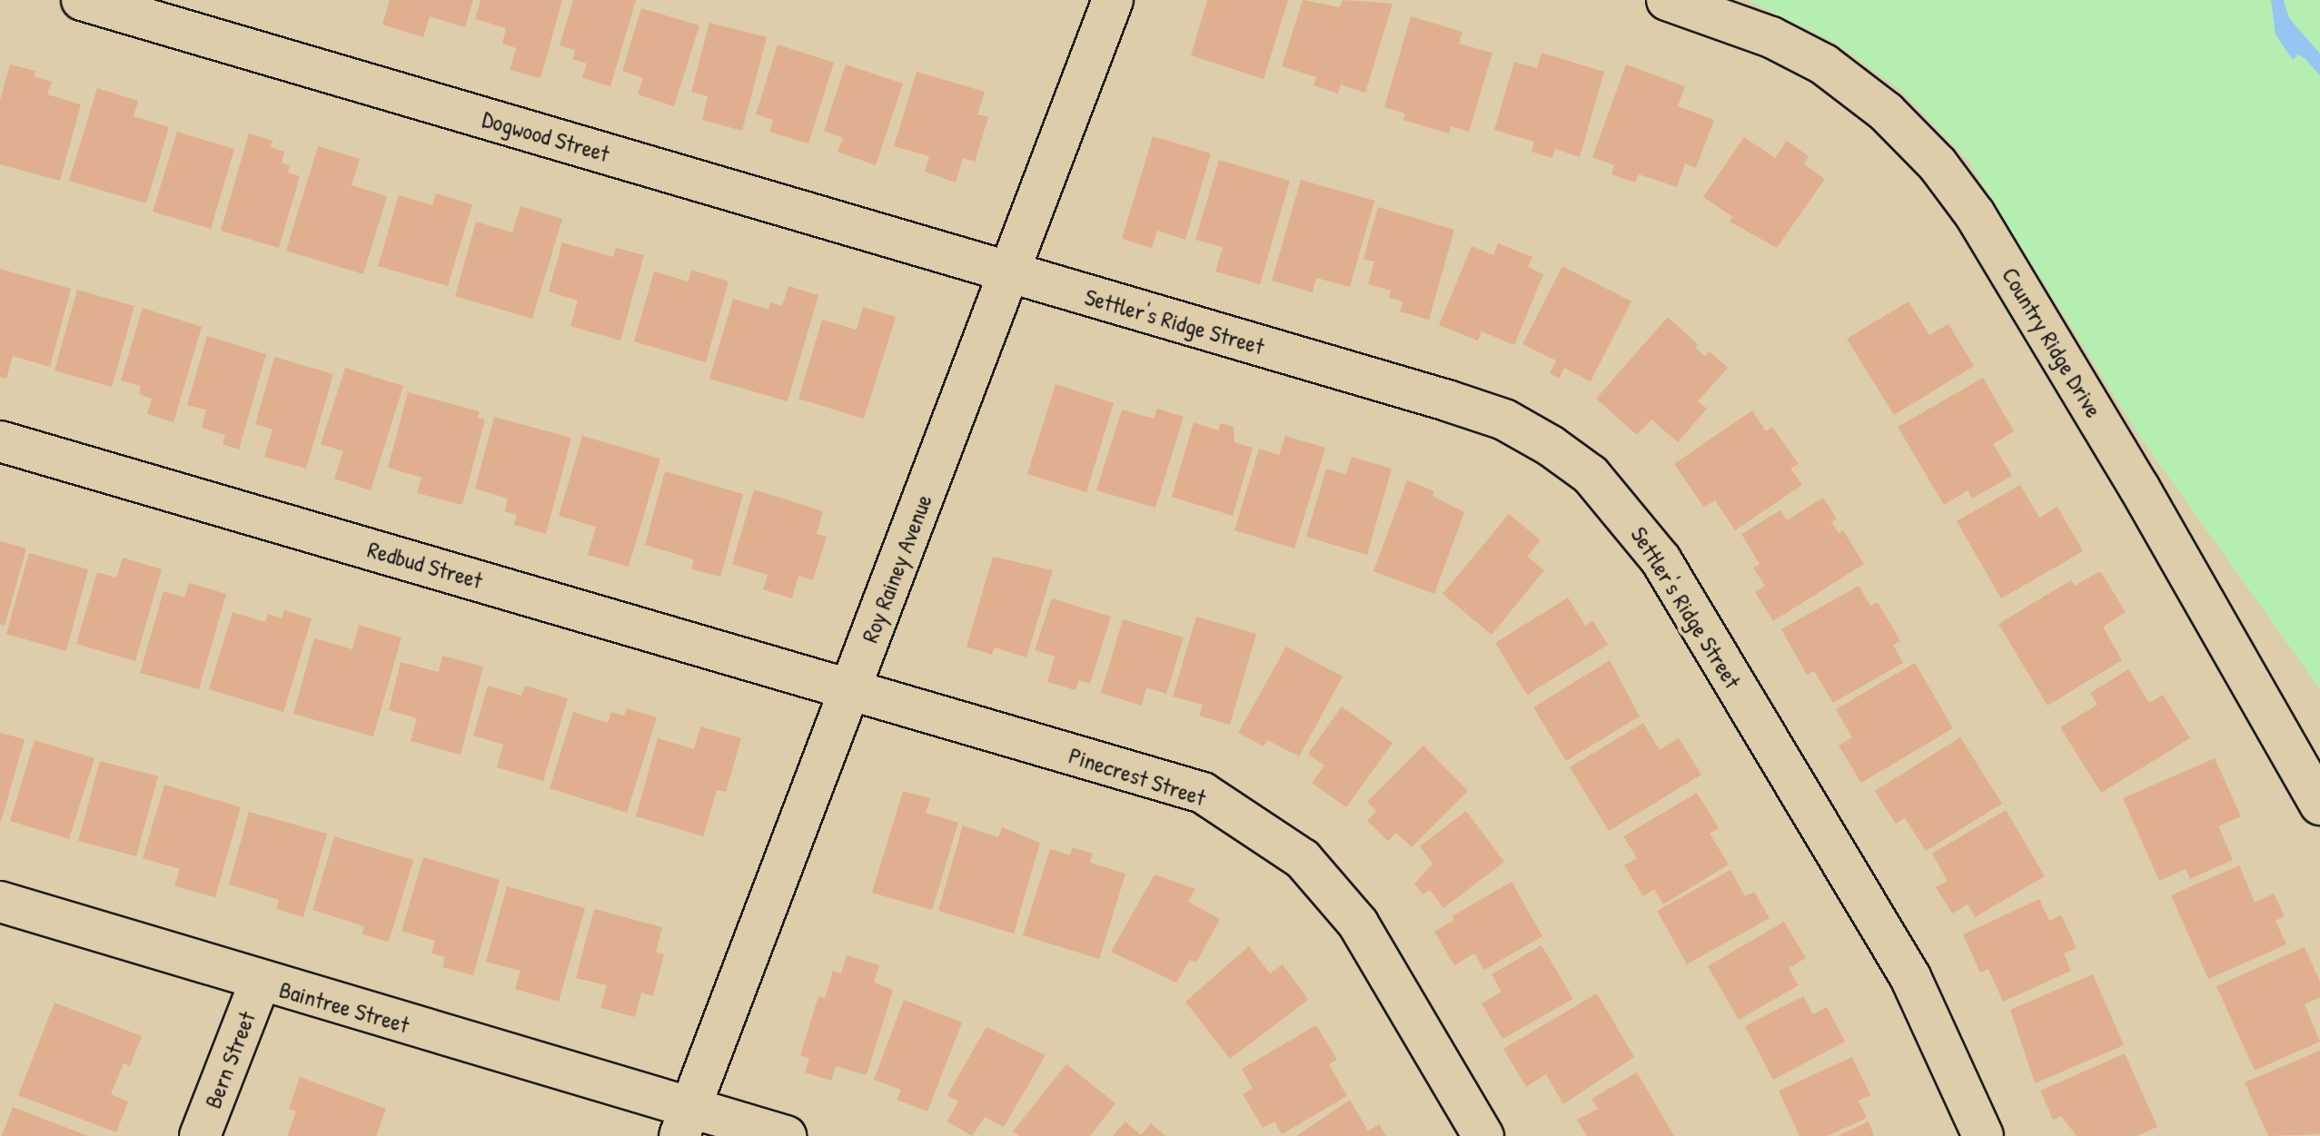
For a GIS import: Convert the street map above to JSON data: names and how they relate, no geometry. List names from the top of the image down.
{
  "streets": {
    "street": [
      "Dogwood Street",
      "Settler's Ridge Street",
      "Country Ridge Drive",
      "Redbud Street",
      "Roy Rainey Avenue",
      "Pinecrest Street",
      "Baintree Street",
      "Bern Street"
    ]
  },
  "crossings": [
    ["Dogwood Street", "Settler's Ridge Street"],
    ["Dogwood Street", "Roy Rainey Avenue"],
    ["Settler's Ridge Street", "Roy Rainey Avenue"],
    ["Redbud Street", "Roy Rainey Avenue"],
    ["Redbud Street", "Pinecrest Street"],
    ["Roy Rainey Avenue", "Pinecrest Street"],
    ["Roy Rainey Avenue", "Baintree Street"],
    ["Baintree Street", "Bern Street"]
  ]
}
